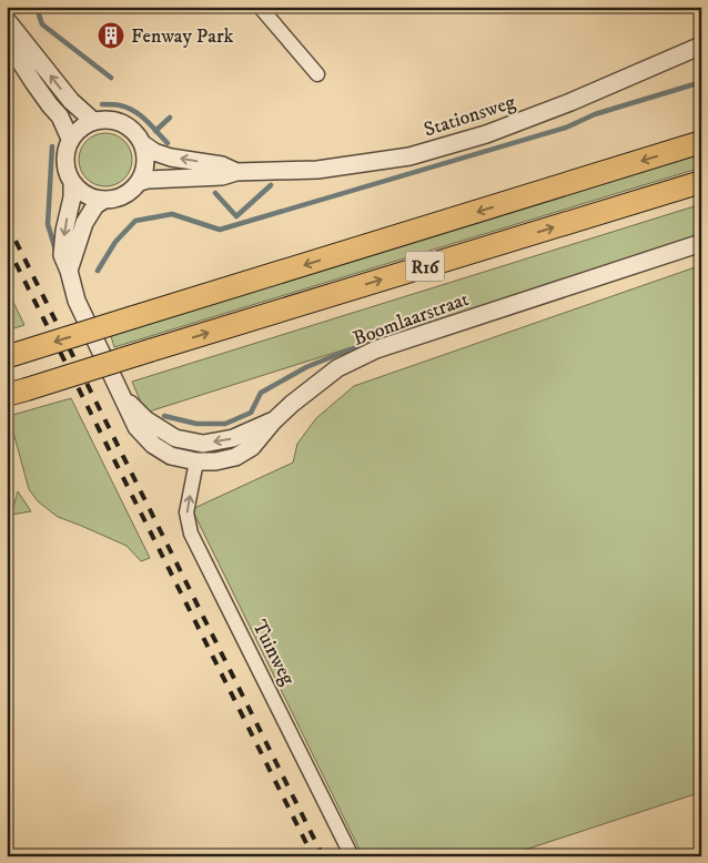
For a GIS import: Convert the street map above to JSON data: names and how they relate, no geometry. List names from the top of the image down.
{
  "streets": {
    "highway": ["R16"],
    "street": ["Stationsweg", "Boomlaarstraat", "Tuinweg"]
  },
  "crossings": [
    ["Boomlaarstraat", "Tuinweg"]
  ],
  "one_way": ["Tuinweg"],
  "places": {
    "building": ["Fenway Park"]
  }
}
